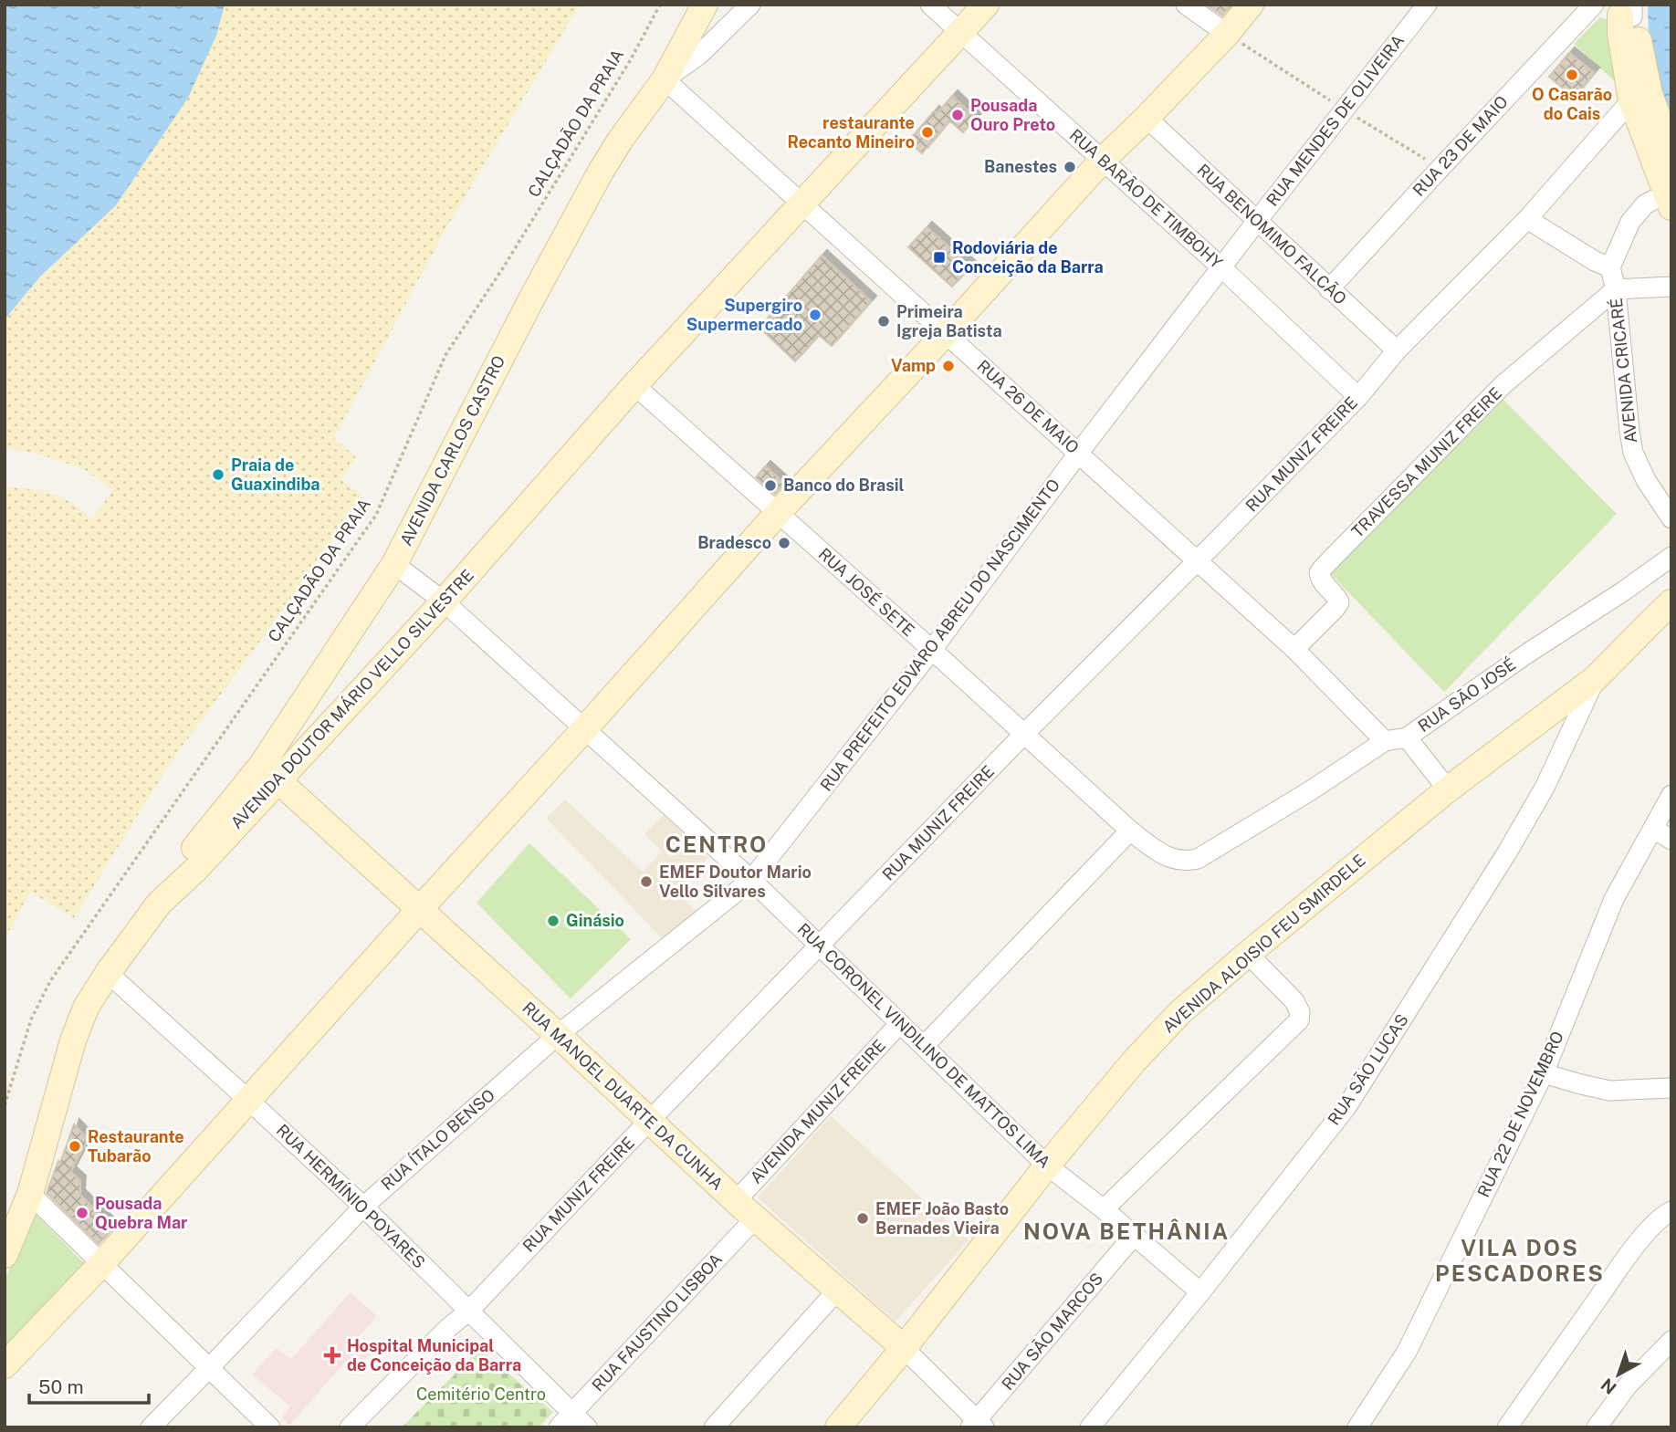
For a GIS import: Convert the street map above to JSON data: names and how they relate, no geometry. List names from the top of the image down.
{
  "streets": {
    "street": [
      "RUA MENDES DE OLIVEIRA",
      "RUA 23 DE MAIO",
      "RUA BARÃO DE TIMBOHY",
      "RUA BENOMIMO FALCÃO",
      "AVENIDA CRICARÉ",
      "RUA 26 DE MAIO",
      "AVENIDA CARLOS CASTRO",
      "RUA MUNIZ FREIRE",
      "TRAVESSA MUNIZ FREIRE",
      "RUA JOSÉ SETE",
      "RUA PREFEITO EDVARO ABREU DO NASCIMENTO",
      "RUA SÃO JOSÉ",
      "AVENIDA DOUTOR MÁRIO VELLO SILVESTRE",
      "AVENIDA ALOISIO FEU SMIRDELE",
      "RUA CORONEL VINDILINO DE MATTOS LIMA",
      "RUA SÃO LUCAS",
      "RUA MANOEL DUARTE DA CUNHA",
      "AVENIDA MUNIZ FREIRE",
      "RUA 22 DE NOVEMBRO",
      "RUA ÍTALO BENSO",
      "RUA HERMÍNIO POYARES",
      "RUA FAUSTINO LISBOA",
      "RUA SÃO MARCOS"
    ],
    "path": ["CALÇADÃO DA PRAIA"]
  },
  "crossings": [
    ["RUA MENDES DE OLIVEIRA", "RUA BARÃO DE TIMBOHY"],
    ["RUA MENDES DE OLIVEIRA", "RUA BENOMIMO FALCÃO"],
    ["RUA MENDES DE OLIVEIRA", "RUA PREFEITO EDVARO ABREU DO NASCIMENTO"],
    ["RUA 23 DE MAIO", "RUA BENOMIMO FALCÃO"],
    ["RUA BARÃO DE TIMBOHY", "RUA MUNIZ FREIRE"],
    ["RUA BARÃO DE TIMBOHY", "RUA PREFEITO EDVARO ABREU DO NASCIMENTO"],
    ["RUA BARÃO DE TIMBOHY", "AVENIDA DOUTOR MÁRIO VELLO SILVESTRE"],
    ["RUA BENOMIMO FALCÃO", "RUA MUNIZ FREIRE"],
    ["AVENIDA CRICARÉ", "TRAVESSA MUNIZ FREIRE"],
    ["RUA 26 DE MAIO", "AVENIDA CARLOS CASTRO"],
    ["RUA 26 DE MAIO", "RUA MUNIZ FREIRE"],
    ["RUA 26 DE MAIO", "TRAVESSA MUNIZ FREIRE"],
    ["RUA 26 DE MAIO", "RUA PREFEITO EDVARO ABREU DO NASCIMENTO"],
    ["RUA 26 DE MAIO", "RUA SÃO JOSÉ"],
    ["RUA 26 DE MAIO", "AVENIDA DOUTOR MÁRIO VELLO SILVESTRE"],
    ["AVENIDA CARLOS CASTRO", "AVENIDA DOUTOR MÁRIO VELLO SILVESTRE"],
    ["AVENIDA CARLOS CASTRO", "RUA CORONEL VINDILINO DE MATTOS LIMA"],
    ["AVENIDA CARLOS CASTRO", "RUA MANOEL DUARTE DA CUNHA"],
    ["RUA MUNIZ FREIRE", "RUA JOSÉ SETE"],
    ["RUA MUNIZ FREIRE", "RUA CORONEL VINDILINO DE MATTOS LIMA"],
    ["RUA MUNIZ FREIRE", "RUA MANOEL DUARTE DA CUNHA"],
    ["RUA MUNIZ FREIRE", "RUA HERMÍNIO POYARES"],
    ["RUA JOSÉ SETE", "RUA PREFEITO EDVARO ABREU DO NASCIMENTO"],
    ["RUA JOSÉ SETE", "RUA SÃO JOSÉ"],
    ["RUA JOSÉ SETE", "AVENIDA DOUTOR MÁRIO VELLO SILVESTRE"],
    ["RUA PREFEITO EDVARO ABREU DO NASCIMENTO", "RUA CORONEL VINDILINO DE MATTOS LIMA"],
    ["RUA PREFEITO EDVARO ABREU DO NASCIMENTO", "RUA ÍTALO BENSO"],
    ["AVENIDA DOUTOR MÁRIO VELLO SILVESTRE", "RUA CORONEL VINDILINO DE MATTOS LIMA"],
    ["AVENIDA DOUTOR MÁRIO VELLO SILVESTRE", "RUA MANOEL DUARTE DA CUNHA"],
    ["AVENIDA DOUTOR MÁRIO VELLO SILVESTRE", "RUA HERMÍNIO POYARES"],
    ["AVENIDA ALOISIO FEU SMIRDELE", "RUA CORONEL VINDILINO DE MATTOS LIMA"],
    ["AVENIDA ALOISIO FEU SMIRDELE", "RUA SÃO LUCAS"],
    ["AVENIDA ALOISIO FEU SMIRDELE", "RUA MANOEL DUARTE DA CUNHA"],
    ["RUA CORONEL VINDILINO DE MATTOS LIMA", "RUA SÃO LUCAS"],
    ["RUA CORONEL VINDILINO DE MATTOS LIMA", "AVENIDA MUNIZ FREIRE"],
    ["RUA CORONEL VINDILINO DE MATTOS LIMA", "RUA ÍTALO BENSO"],
    ["RUA CORONEL VINDILINO DE MATTOS LIMA", "RUA SÃO MARCOS"],
    ["RUA MANOEL DUARTE DA CUNHA", "AVENIDA MUNIZ FREIRE"],
    ["RUA MANOEL DUARTE DA CUNHA", "RUA ÍTALO BENSO"],
    ["RUA MANOEL DUARTE DA CUNHA", "RUA FAUSTINO LISBOA"],
    ["RUA MANOEL DUARTE DA CUNHA", "RUA SÃO MARCOS"],
    ["RUA ÍTALO BENSO", "RUA HERMÍNIO POYARES"],
    ["RUA HERMÍNIO POYARES", "RUA FAUSTINO LISBOA"]
  ],
  "districts": ["CENTRO", "NOVA BETHÂNIA", "VILA DOS PESCADORES"],
  "parks": ["Cemitério Centro"],
  "places": {
    "other": [
      "O Casarão do Cais",
      "Pousada Ouro Preto",
      "restaurante Recanto Mineiro",
      "Banestes",
      "Supergiro Supermercado",
      "Primeira Igreja Batista",
      "Vamp",
      "Praia de Guaxindiba",
      "Banco do Brasil",
      "Bradesco",
      "EMEF Doutor Mario Vello Silvares",
      "Ginásio",
      "Restaurante Tubarão",
      "Pousada Quebra Mar",
      "EMEF João Basto Bernades Vieira"
    ],
    "transit": ["Rodoviária de Conceição da Barra"],
    "health": ["Hospital Municipal de Conceição da Barra"]
  },
  "scale_bar": "50 m",
  "north": "bottom left"
}
